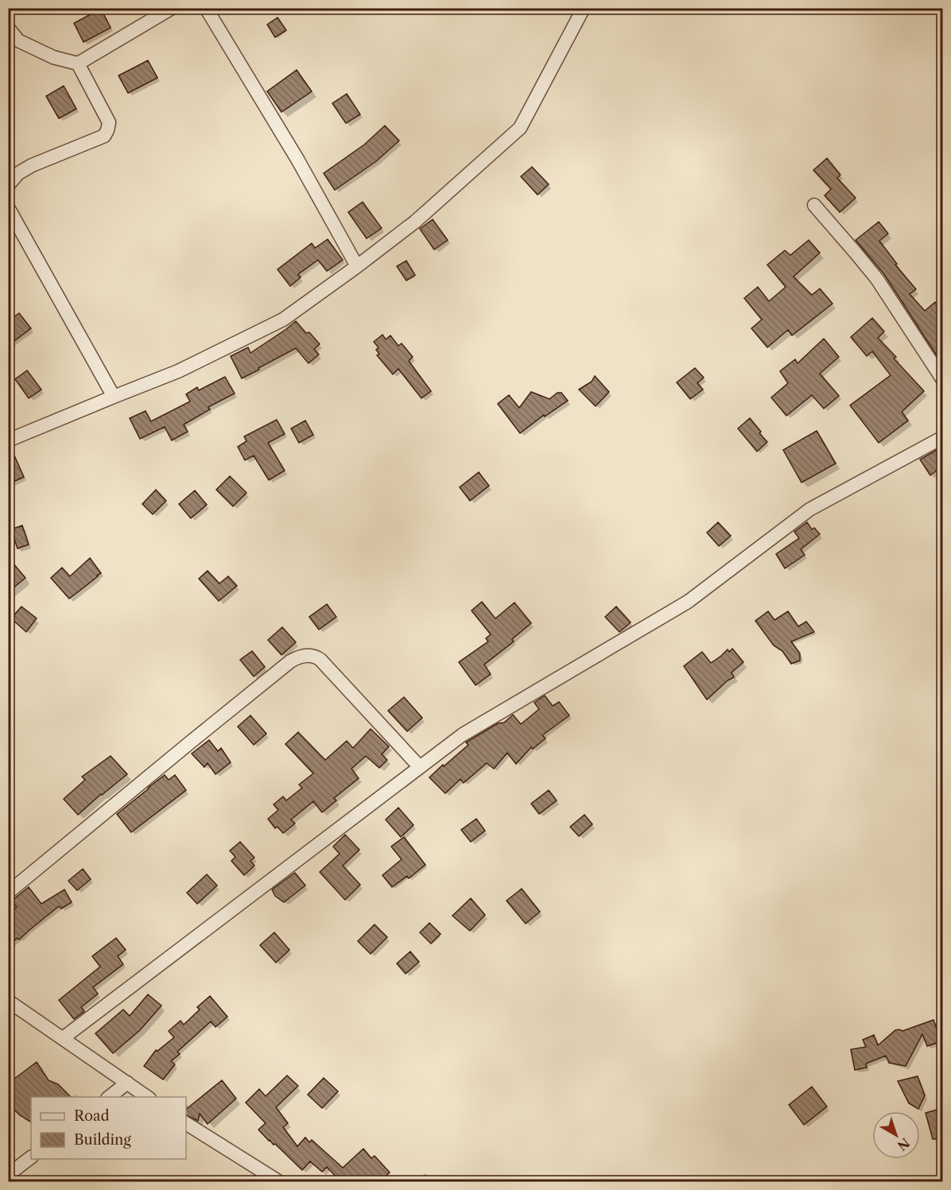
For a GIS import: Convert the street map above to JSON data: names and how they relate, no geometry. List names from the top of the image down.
{
  "legend": ["Road", "Building"],
  "north": "bottom right"
}
